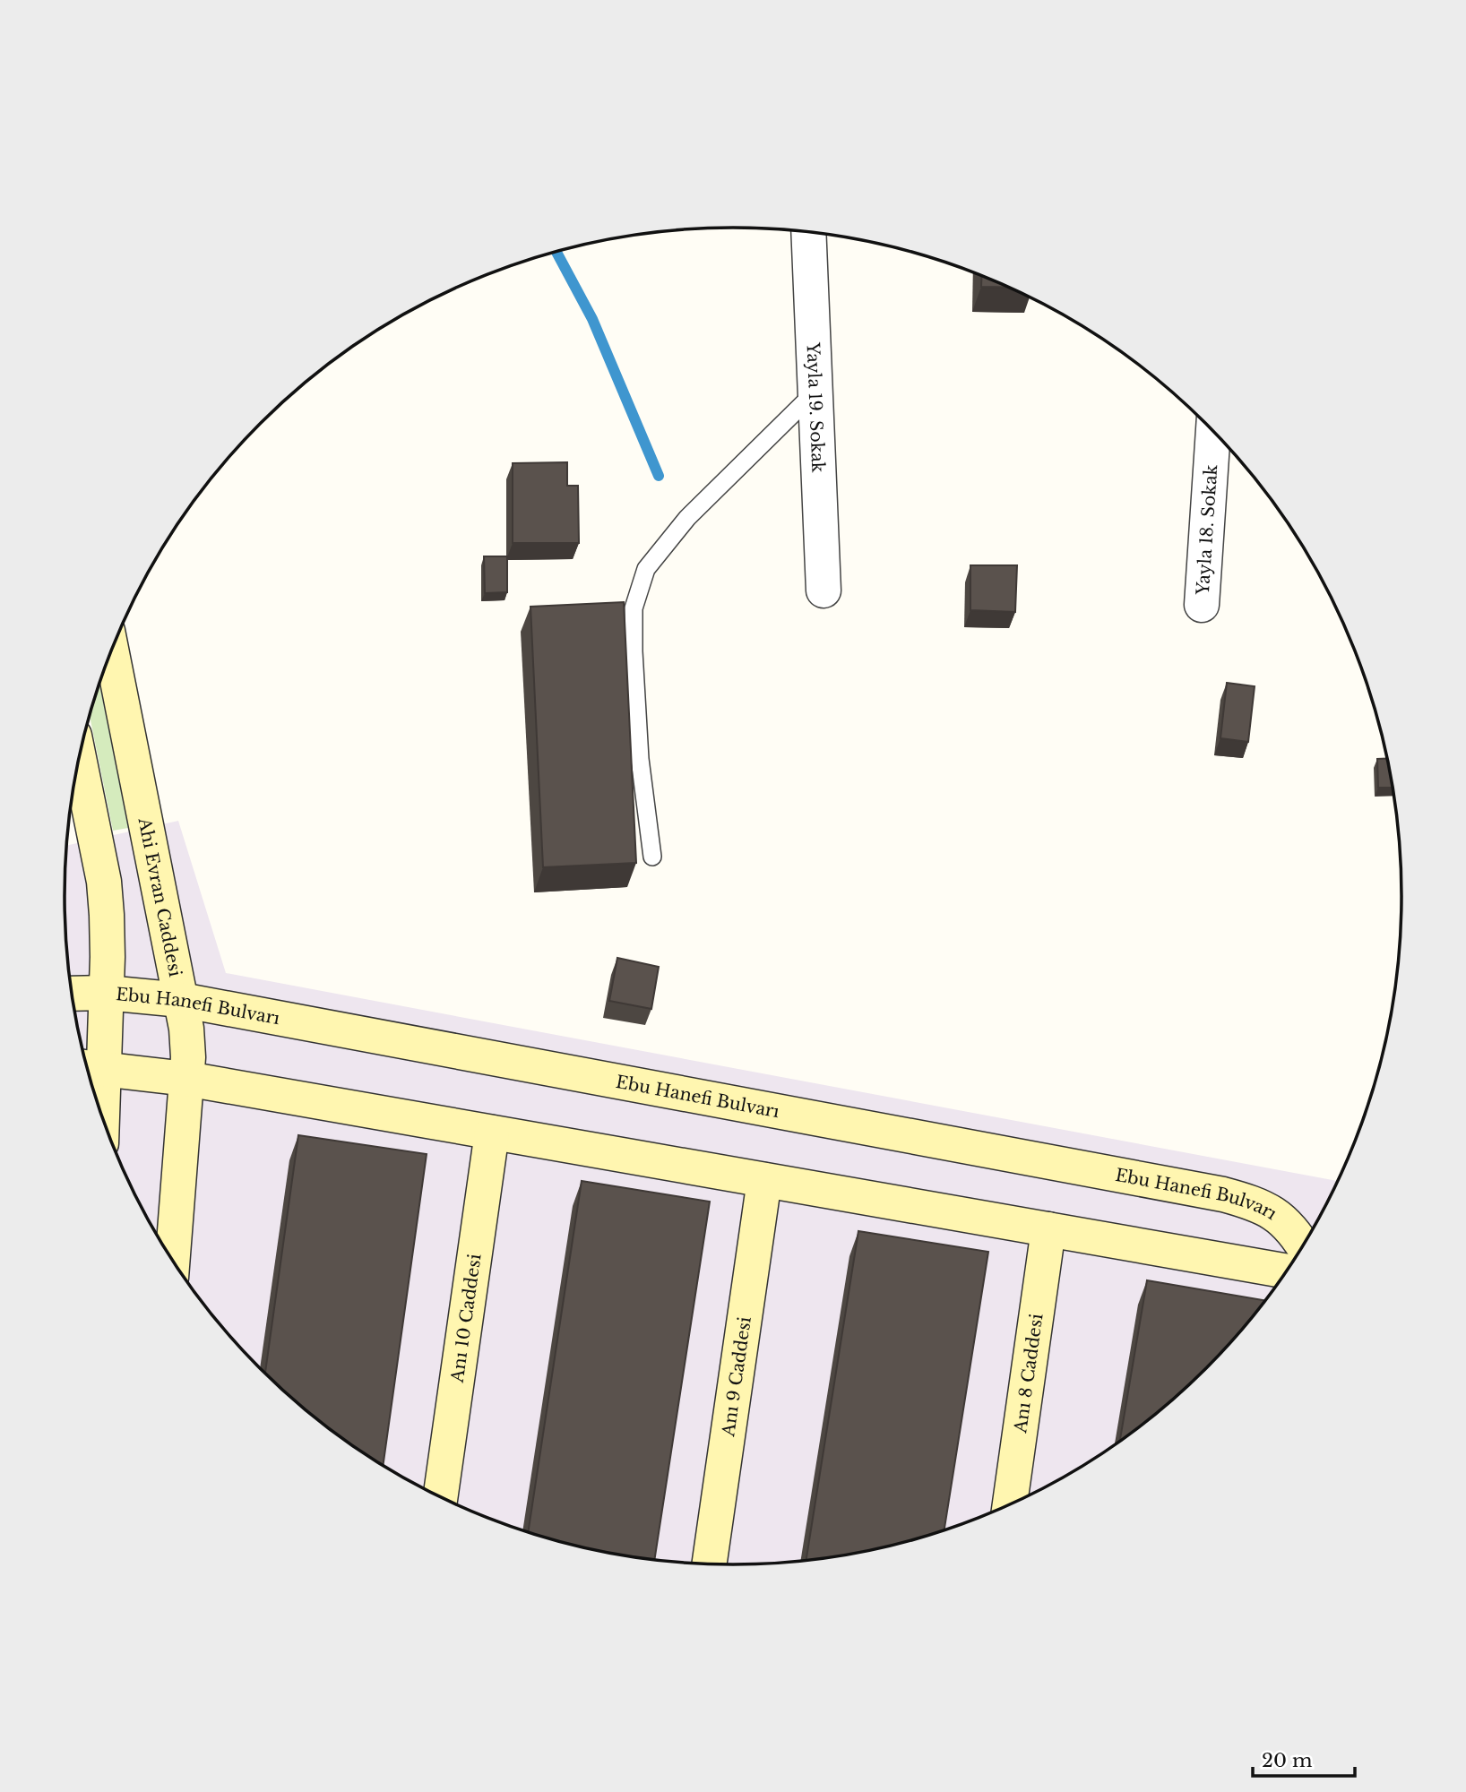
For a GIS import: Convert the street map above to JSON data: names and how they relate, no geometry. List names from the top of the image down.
{
  "streets": {
    "street": [
      "Yayla 19. Sokak",
      "Yayla 18. Sokak",
      "Ahi Evran Caddesi",
      "Ebu Hanefi Bulvarı",
      "Anı 10 Caddesi",
      "Anı 8 Caddesi",
      "Anı 9 Caddesi"
    ]
  },
  "crossings": [
    ["Ahi Evran Caddesi", "Ebu Hanefi Bulvarı"]
  ],
  "scale_bar": "20 m"
}
